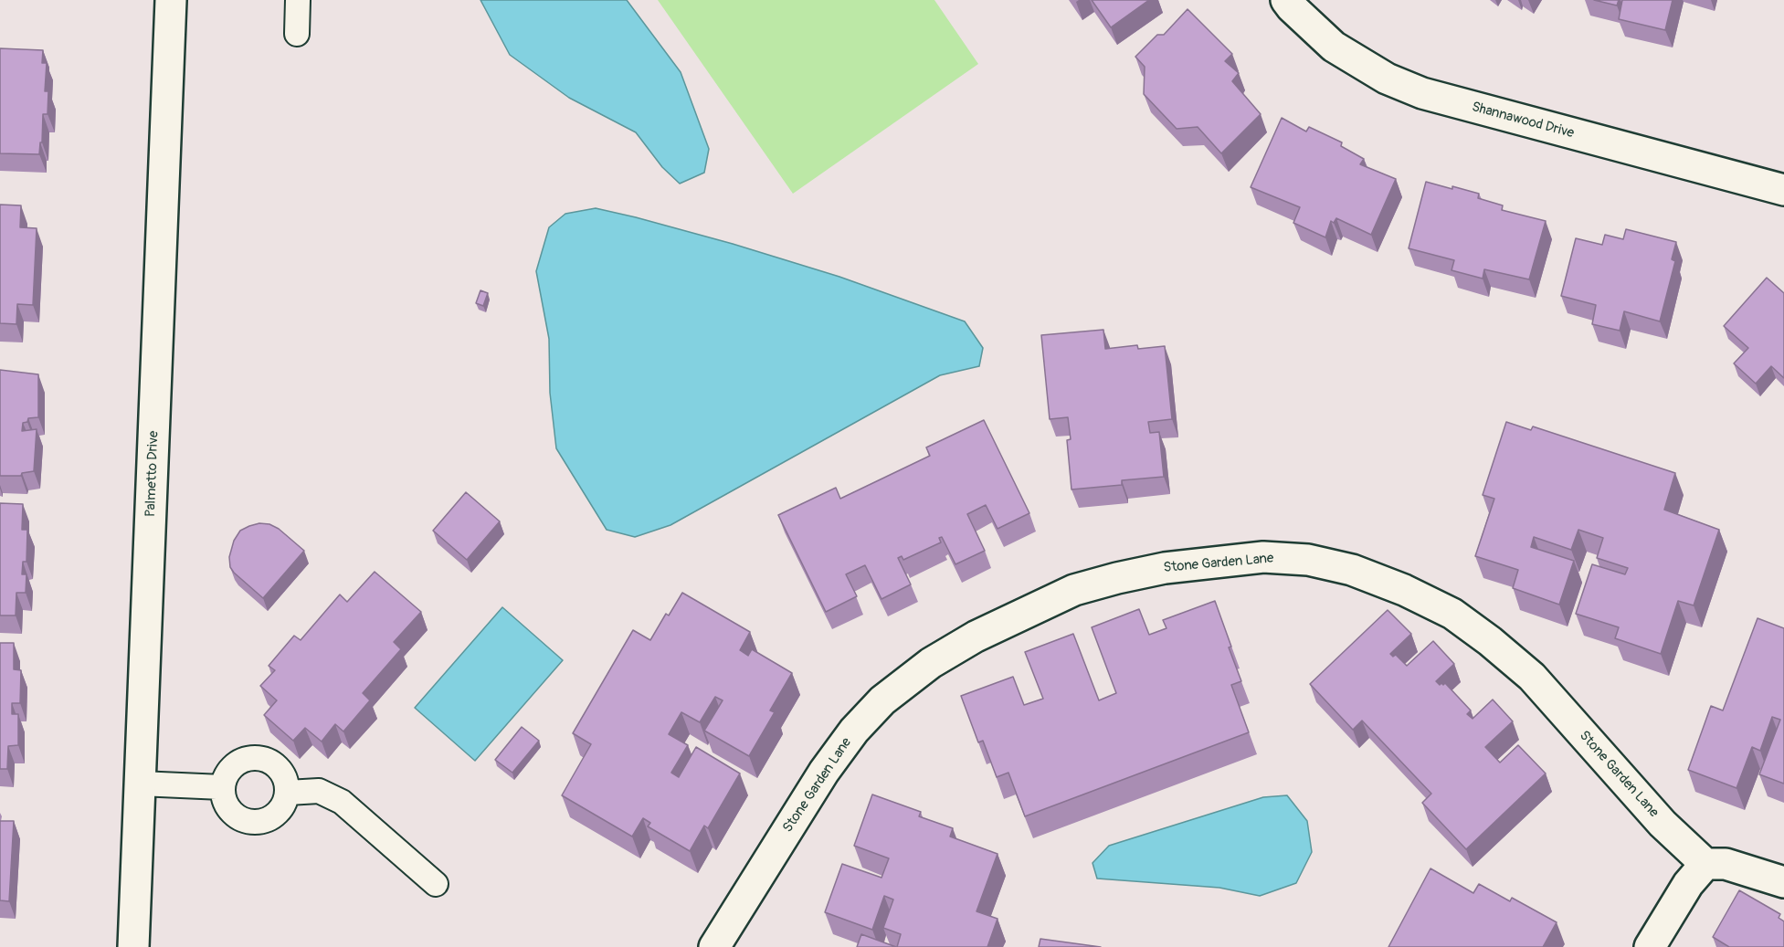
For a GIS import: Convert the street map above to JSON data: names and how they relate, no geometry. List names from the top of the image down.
{
  "streets": {
    "street": ["Shannawood Drive", "Palmetto Drive", "Stone Garden Lane"]
  }
}
